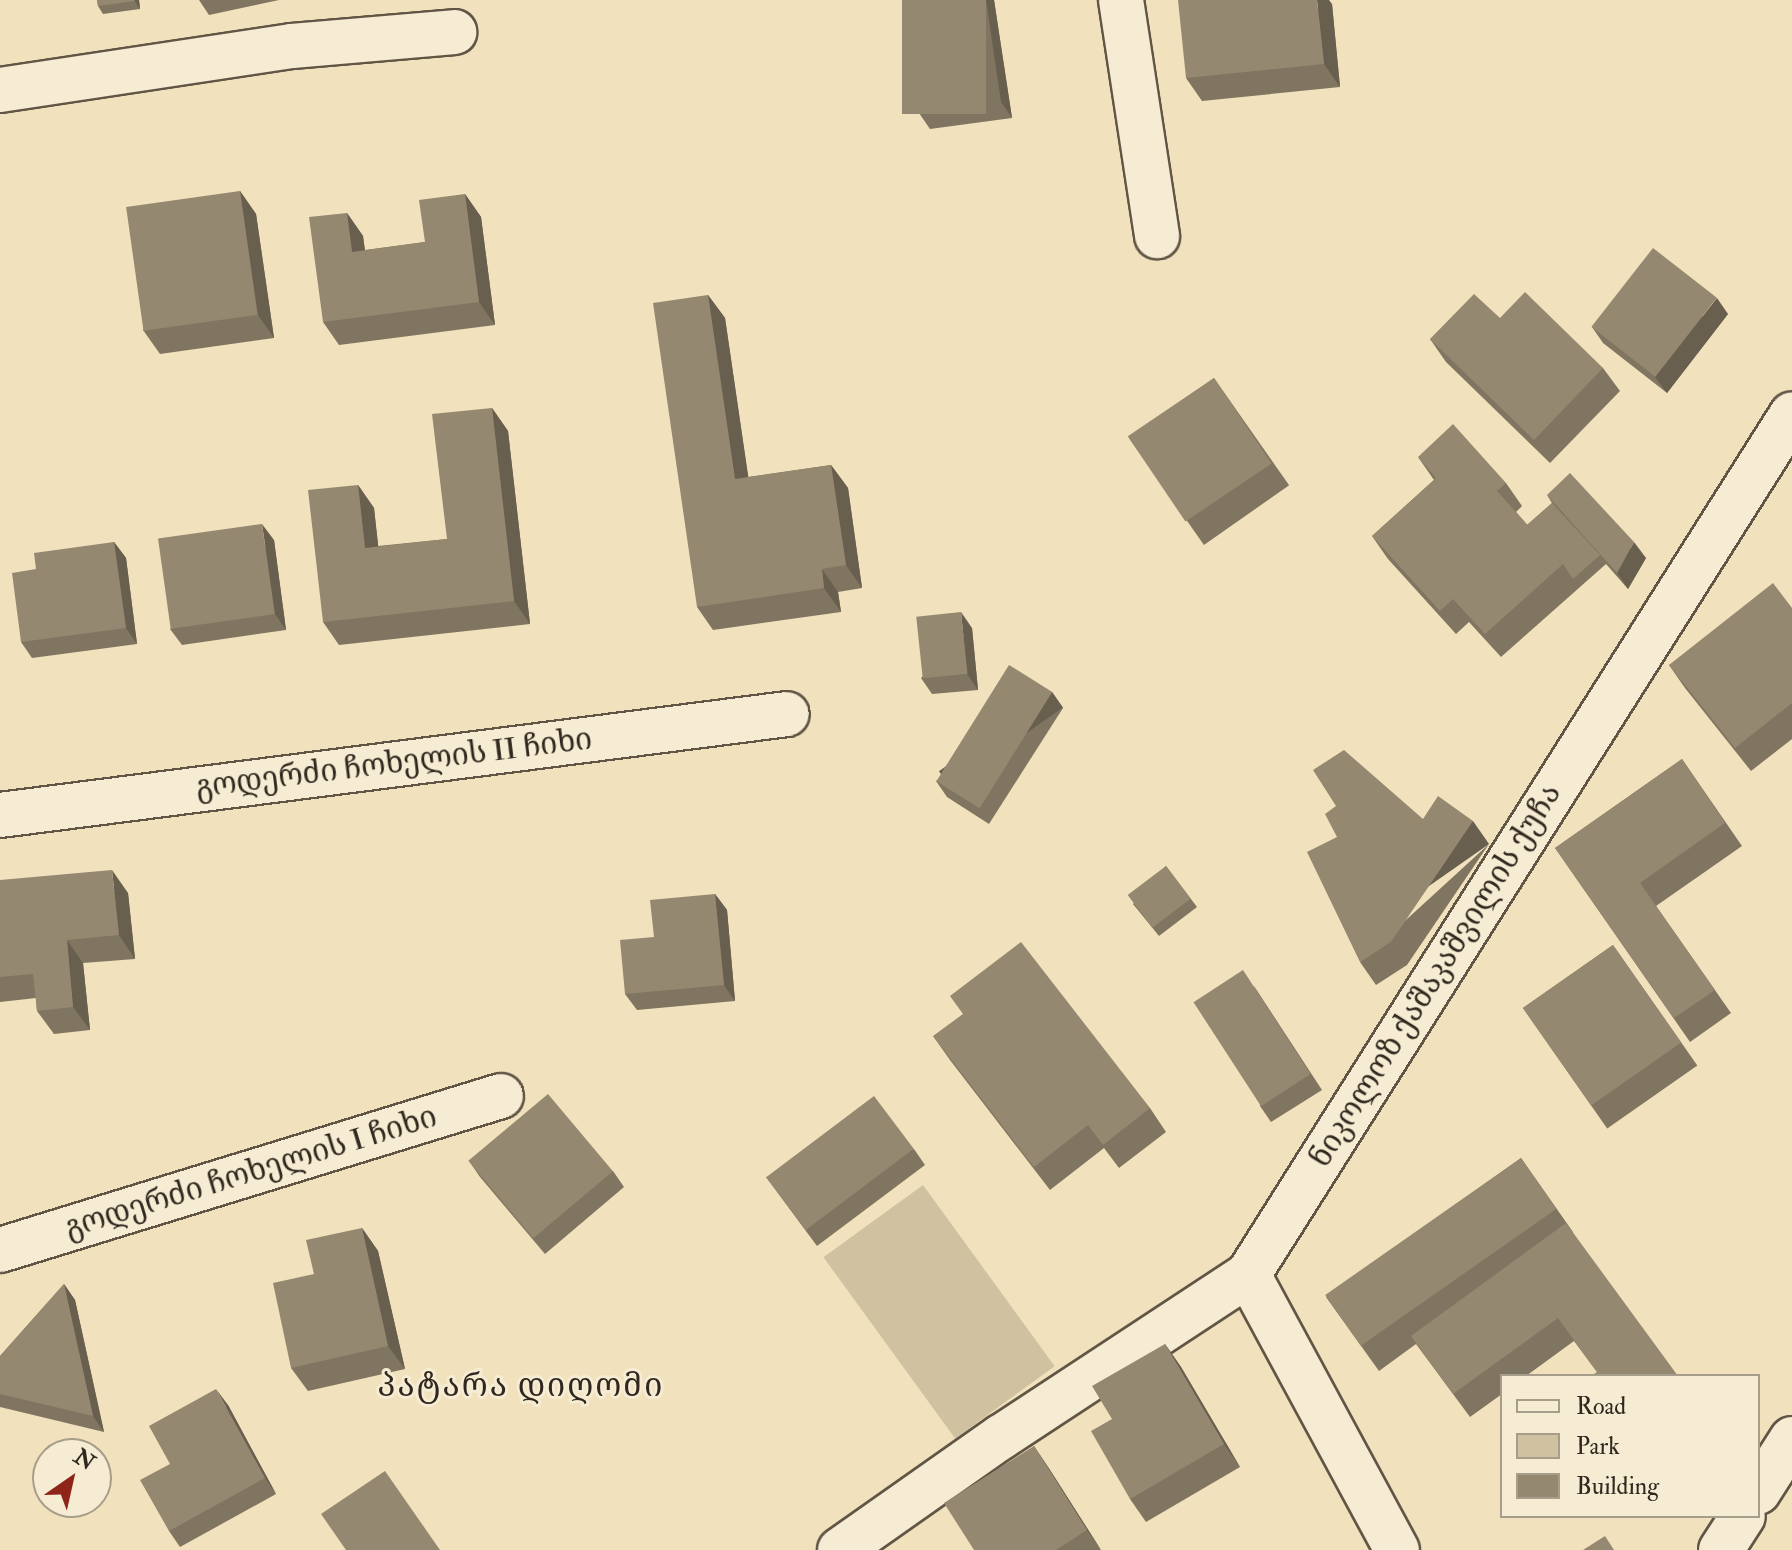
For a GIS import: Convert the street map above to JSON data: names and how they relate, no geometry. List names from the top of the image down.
{
  "streets": {
    "street": ["გოდერძი ჩოხელის II ჩიხი", "ნიკოლოზ ქაშაკაშვილის ქუჩა", "გოდერძი ჩოხელის I ჩიხი"]
  },
  "districts": ["პატარა დიღომი"],
  "legend": ["Road", "Park", "Building"],
  "north": "top right"
}
